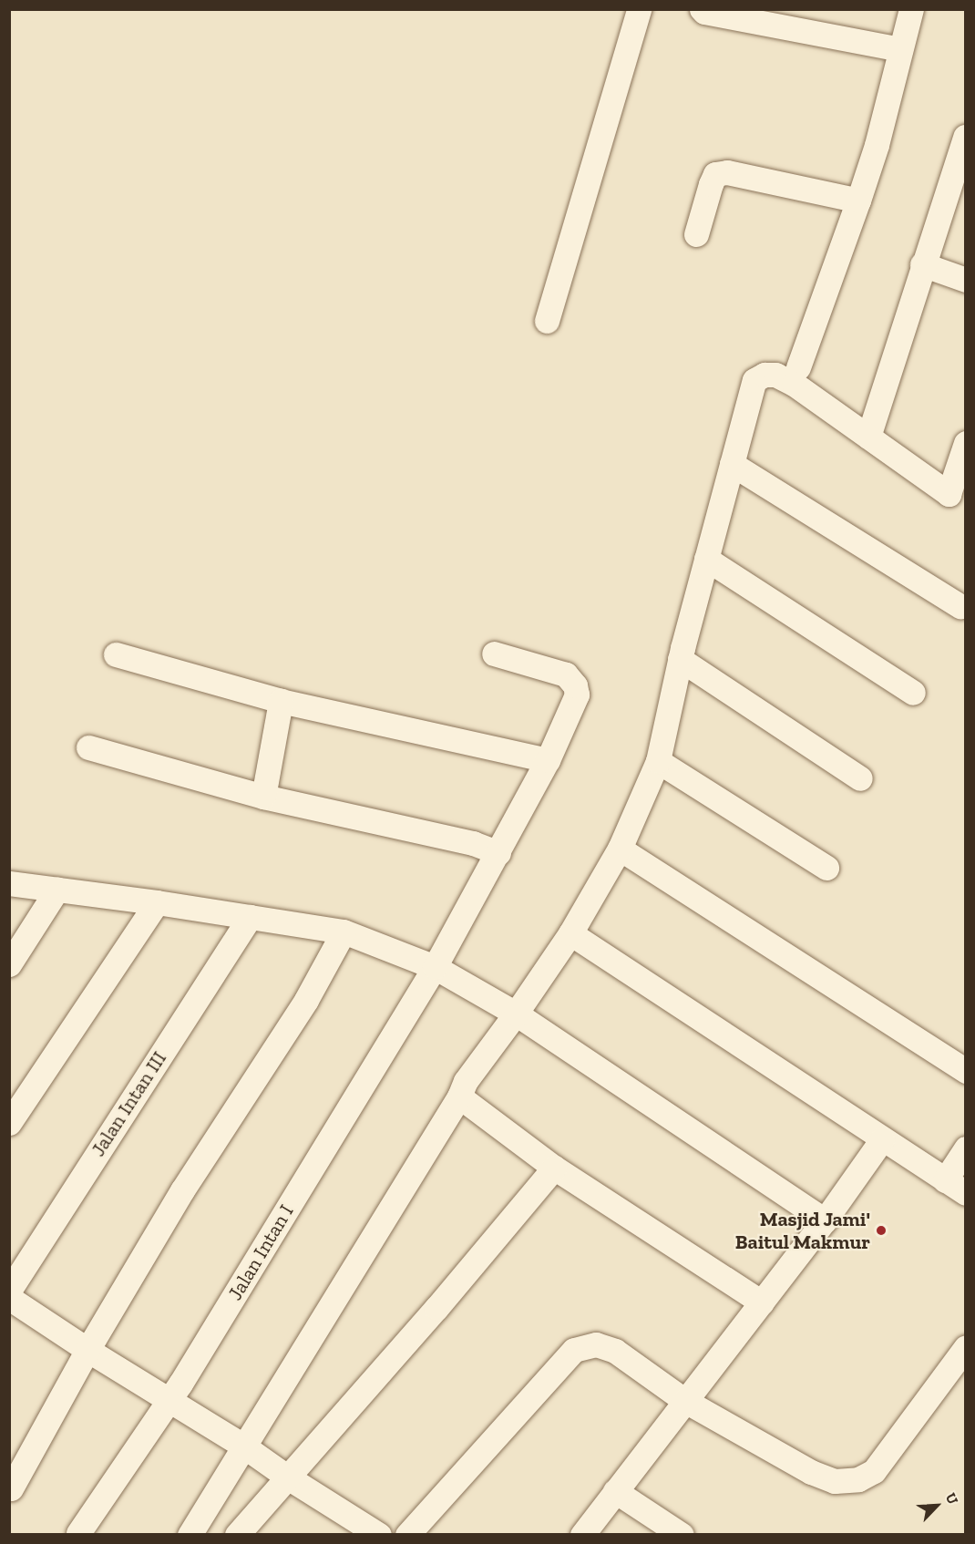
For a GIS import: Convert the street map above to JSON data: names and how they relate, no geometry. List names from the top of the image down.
{
  "streets": {
    "street": ["Jalan Intan III", "Jalan Intan I"]
  },
  "places": ["Masjid Jami' Baitul Makmur"],
  "north": "top right"
}
